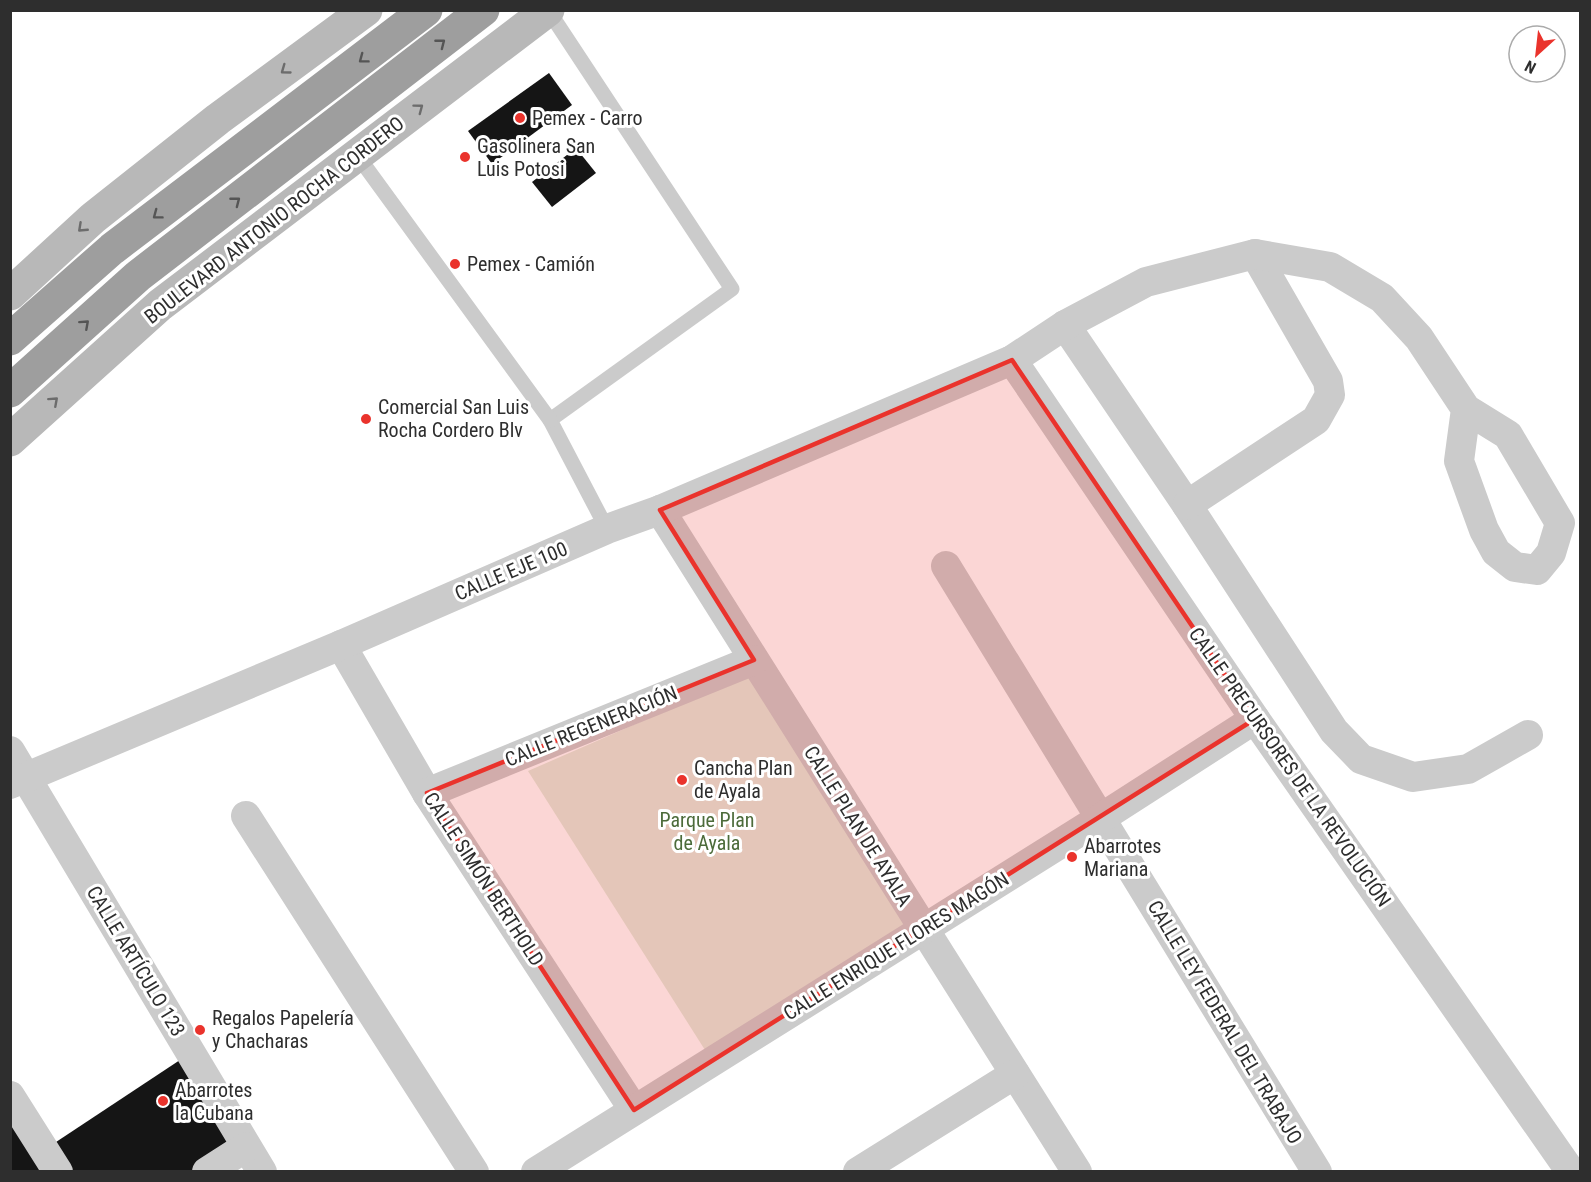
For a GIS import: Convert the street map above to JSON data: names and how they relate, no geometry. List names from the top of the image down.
{
  "streets": {
    "highway": ["BOULEVARD ANTONIO ROCHA CORDERO"],
    "street": [
      "CALLE EJE 100",
      "CALLE REGENERACIÓN",
      "CALLE PRECURSORES DE LA REVOLUCIÓN",
      "CALLE PLAN DE AYALA",
      "CALLE SIMÓN BERTHOLD",
      "CALLE ENRIQUE FLORES MAGÓN",
      "CALLE ARTÍCULO 123",
      "CALLE LEY FEDERAL DEL TRABAJO"
    ]
  },
  "crossings": [
    ["CALLE EJE 100", "CALLE PRECURSORES DE LA REVOLUCIÓN"],
    ["CALLE EJE 100", "CALLE PLAN DE AYALA"],
    ["CALLE EJE 100", "CALLE SIMÓN BERTHOLD"],
    ["CALLE EJE 100", "CALLE ARTÍCULO 123"],
    ["CALLE REGENERACIÓN", "CALLE PLAN DE AYALA"],
    ["CALLE REGENERACIÓN", "CALLE SIMÓN BERTHOLD"],
    ["CALLE PRECURSORES DE LA REVOLUCIÓN", "CALLE ENRIQUE FLORES MAGÓN"],
    ["CALLE PLAN DE AYALA", "CALLE ENRIQUE FLORES MAGÓN"],
    ["CALLE SIMÓN BERTHOLD", "CALLE ENRIQUE FLORES MAGÓN"],
    ["CALLE ENRIQUE FLORES MAGÓN", "CALLE LEY FEDERAL DEL TRABAJO"]
  ],
  "parks": ["Parque Plan de Ayala"],
  "places": [
    "Pemex - Carro",
    "Gasolinera San Luis Potosi",
    "Pemex - Camión",
    "Comercial San Luis Rocha Cordero Blv",
    "Cancha Plan de Ayala",
    "Abarrotes Mariana",
    "Regalos Papelería y Chacharas",
    "Abarrotes la Cubana"
  ],
  "north": "bottom left"
}
